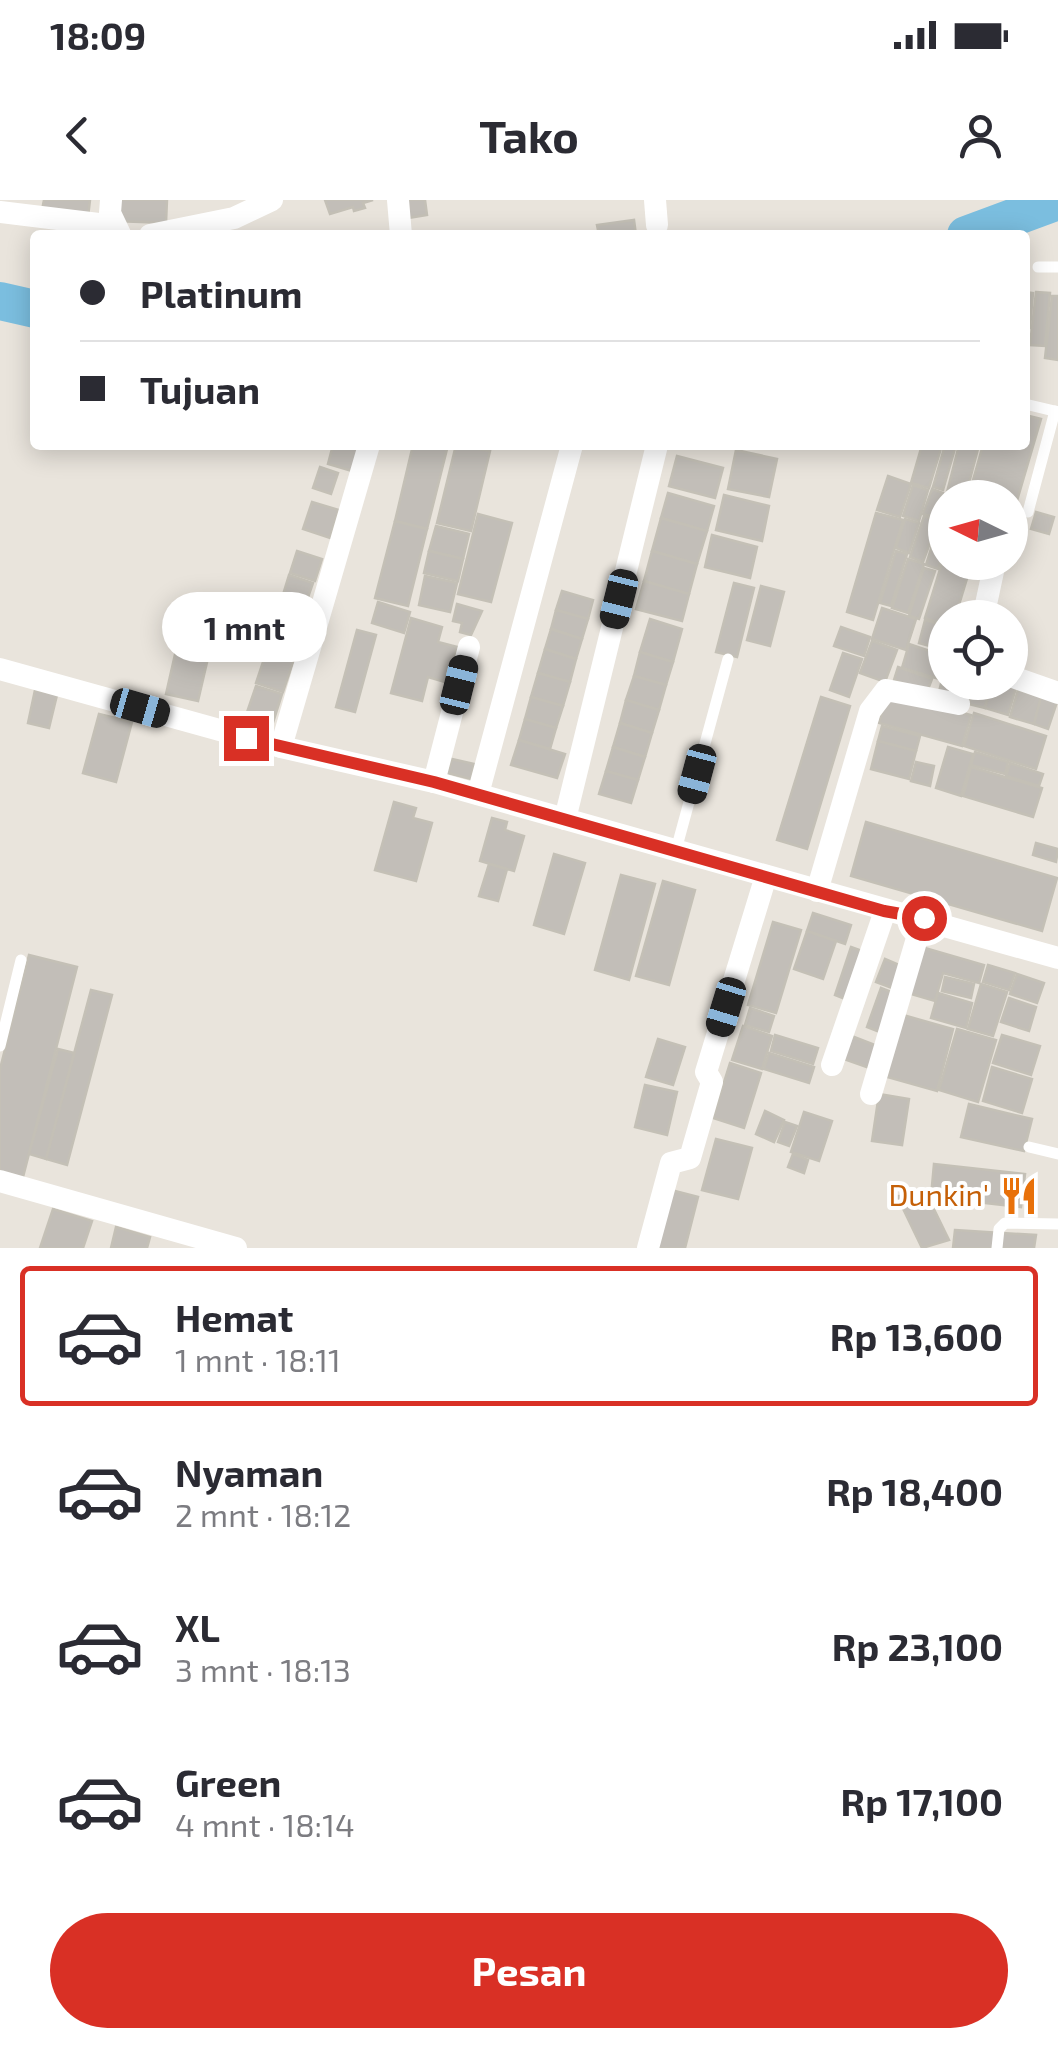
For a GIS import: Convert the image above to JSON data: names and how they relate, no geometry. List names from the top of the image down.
{
  "places": {
    "restaurant": ["Dunkin'"]
  },
  "north": "left",
  "page": {
    "status": "18:09",
    "header": "Tako",
    "banner": ["Platinum", "Tujuan"],
    "bubble": "1 mnt",
    "list": [
      {
        "name": "Hemat",
        "note": "1 mnt · 18:11",
        "value": "Rp 13,600"
      },
      {
        "name": "Nyaman",
        "note": "2 mnt · 18:12",
        "value": "Rp 18,400"
      },
      {
        "name": "XL",
        "note": "3 mnt · 18:13",
        "value": "Rp 23,100"
      },
      {
        "name": "Green",
        "note": "4 mnt · 18:14",
        "value": "Rp 17,100"
      }
    ],
    "buttons": "Pesan"
  }
}
